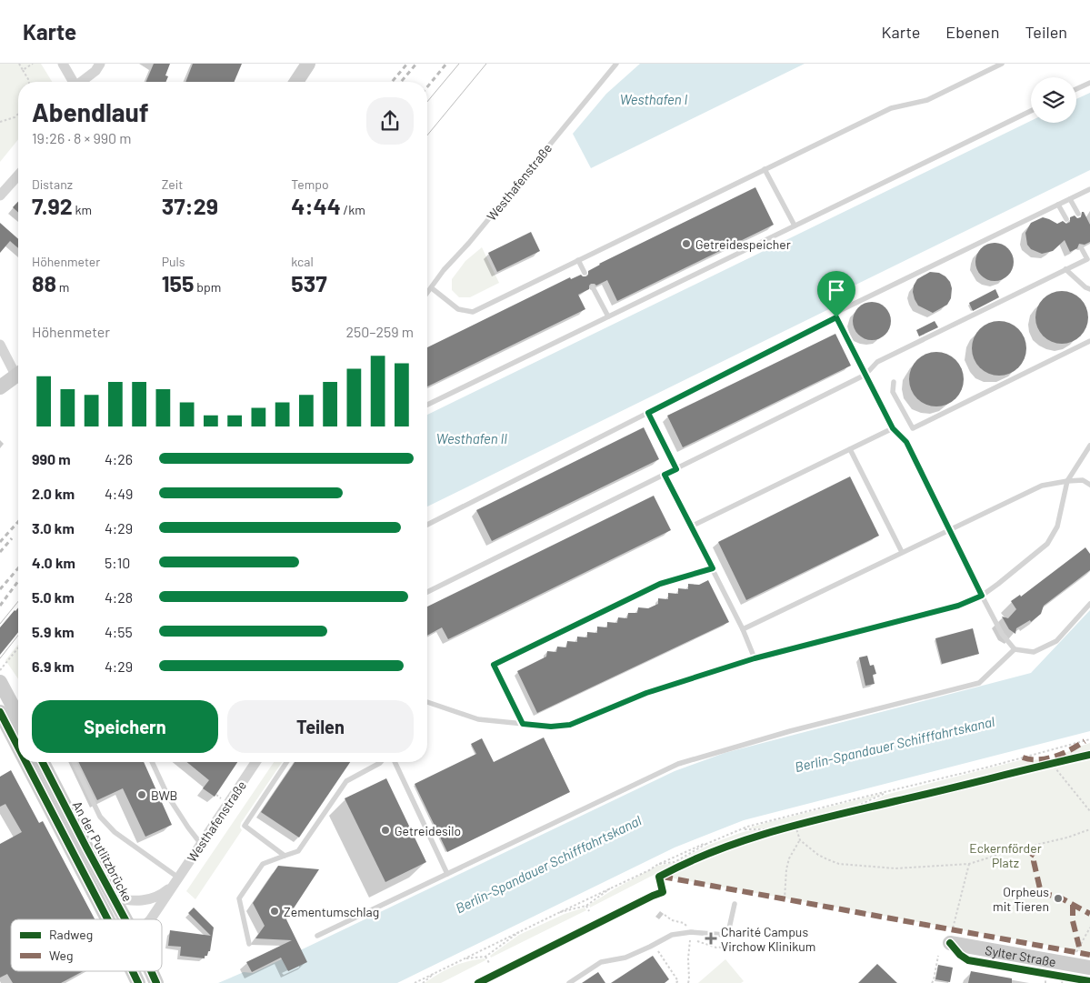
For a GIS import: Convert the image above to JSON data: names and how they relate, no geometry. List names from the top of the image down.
{
  "streets": {
    "main road": ["An der Putlitzbrücke", "Sylter Straße"],
    "street": ["Westhafenstraße"]
  },
  "crossings": [
    ["Westhafenstraße", "An der Putlitzbrücke"]
  ],
  "water": ["Westhafen I", "Westhafen II", "Berlin-Spandauer Schifffahrtskanal"],
  "parks": ["Eckernförder Platz"],
  "places": {
    "other": [
      "Getreidespeicher",
      "BWB",
      "Getreidesilo",
      "Orpheus mit Tieren",
      "Zementumschlag"
    ],
    "health": ["Charité Campus Virchow Klinikum"]
  },
  "legend": ["Radweg", "Weg"],
  "page": {
    "header": "Karte",
    "nav": ["Karte", "Ebenen", "Teilen"],
    "heading": ["Abendlauf", "19:26 · 8 × 990 m"],
    "stats": [
      ["Distanz", "7.92 km"],
      ["Zeit", "37:29"],
      ["Tempo", "4:44 /km"],
      ["Höhenmeter", "88 m"],
      ["Puls", "155 bpm"],
      ["kcal", "537"]
    ],
    "chart": ["Höhenmeter", "250–259 m"],
    "list": [
      {
        "name": "990 m",
        "note": "4:26"
      },
      {
        "name": "2.0 km",
        "note": "4:49"
      },
      {
        "name": "3.0 km",
        "note": "4:29"
      },
      {
        "name": "4.0 km",
        "note": "5:10"
      },
      {
        "name": "5.0 km",
        "note": "4:28"
      },
      {
        "name": "5.9 km",
        "note": "4:55"
      },
      {
        "name": "6.9 km",
        "note": "4:29"
      }
    ],
    "buttons": ["Speichern", "Teilen"]
  }
}
